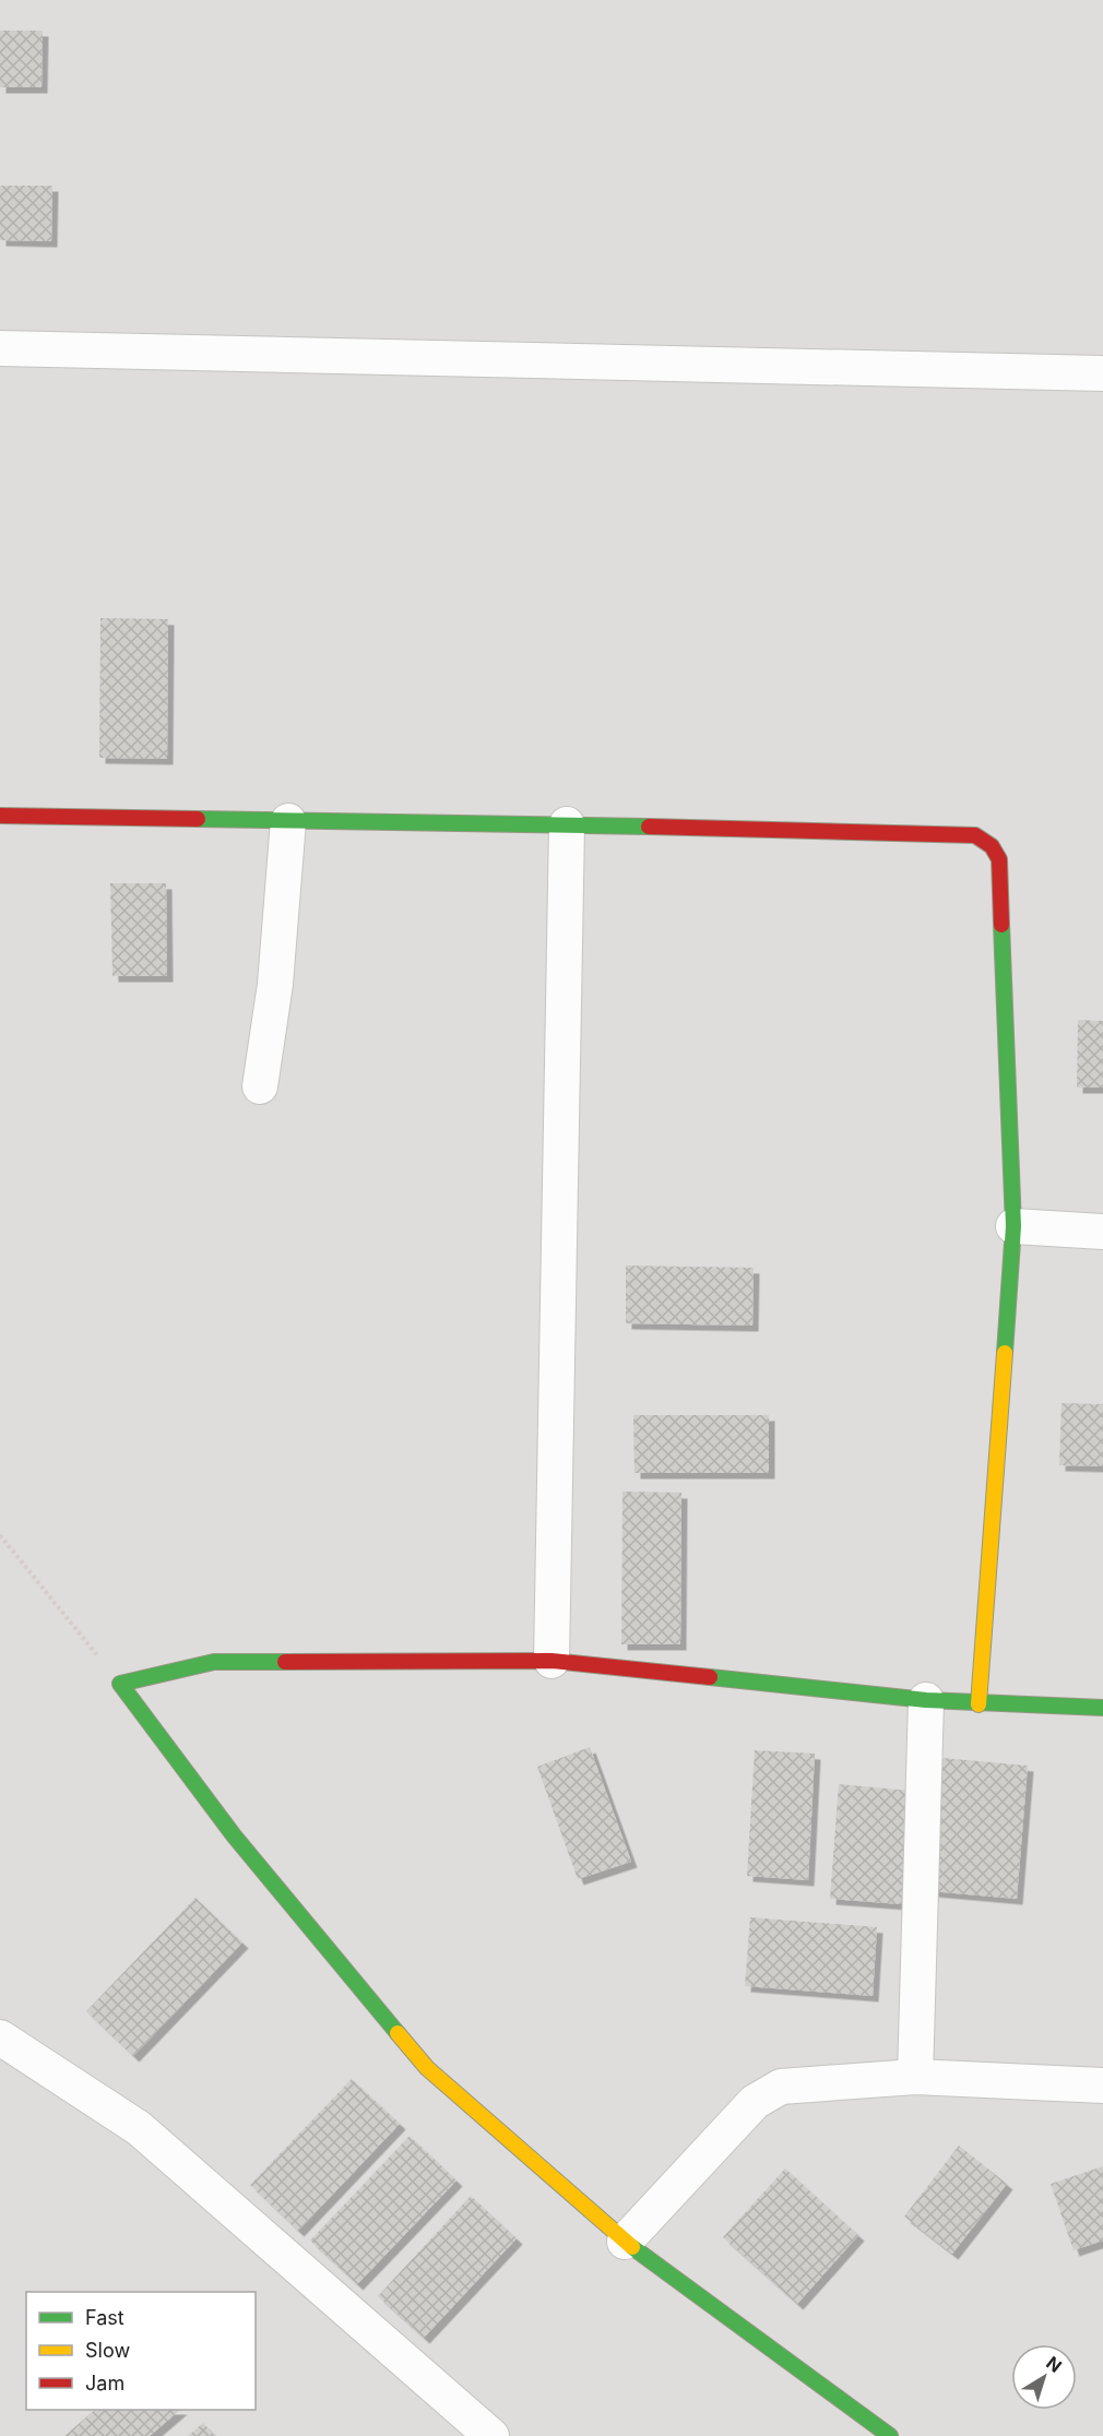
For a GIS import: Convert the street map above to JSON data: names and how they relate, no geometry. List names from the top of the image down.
{
  "legend": ["Fast", "Slow", "Jam"],
  "north": "top right"
}
